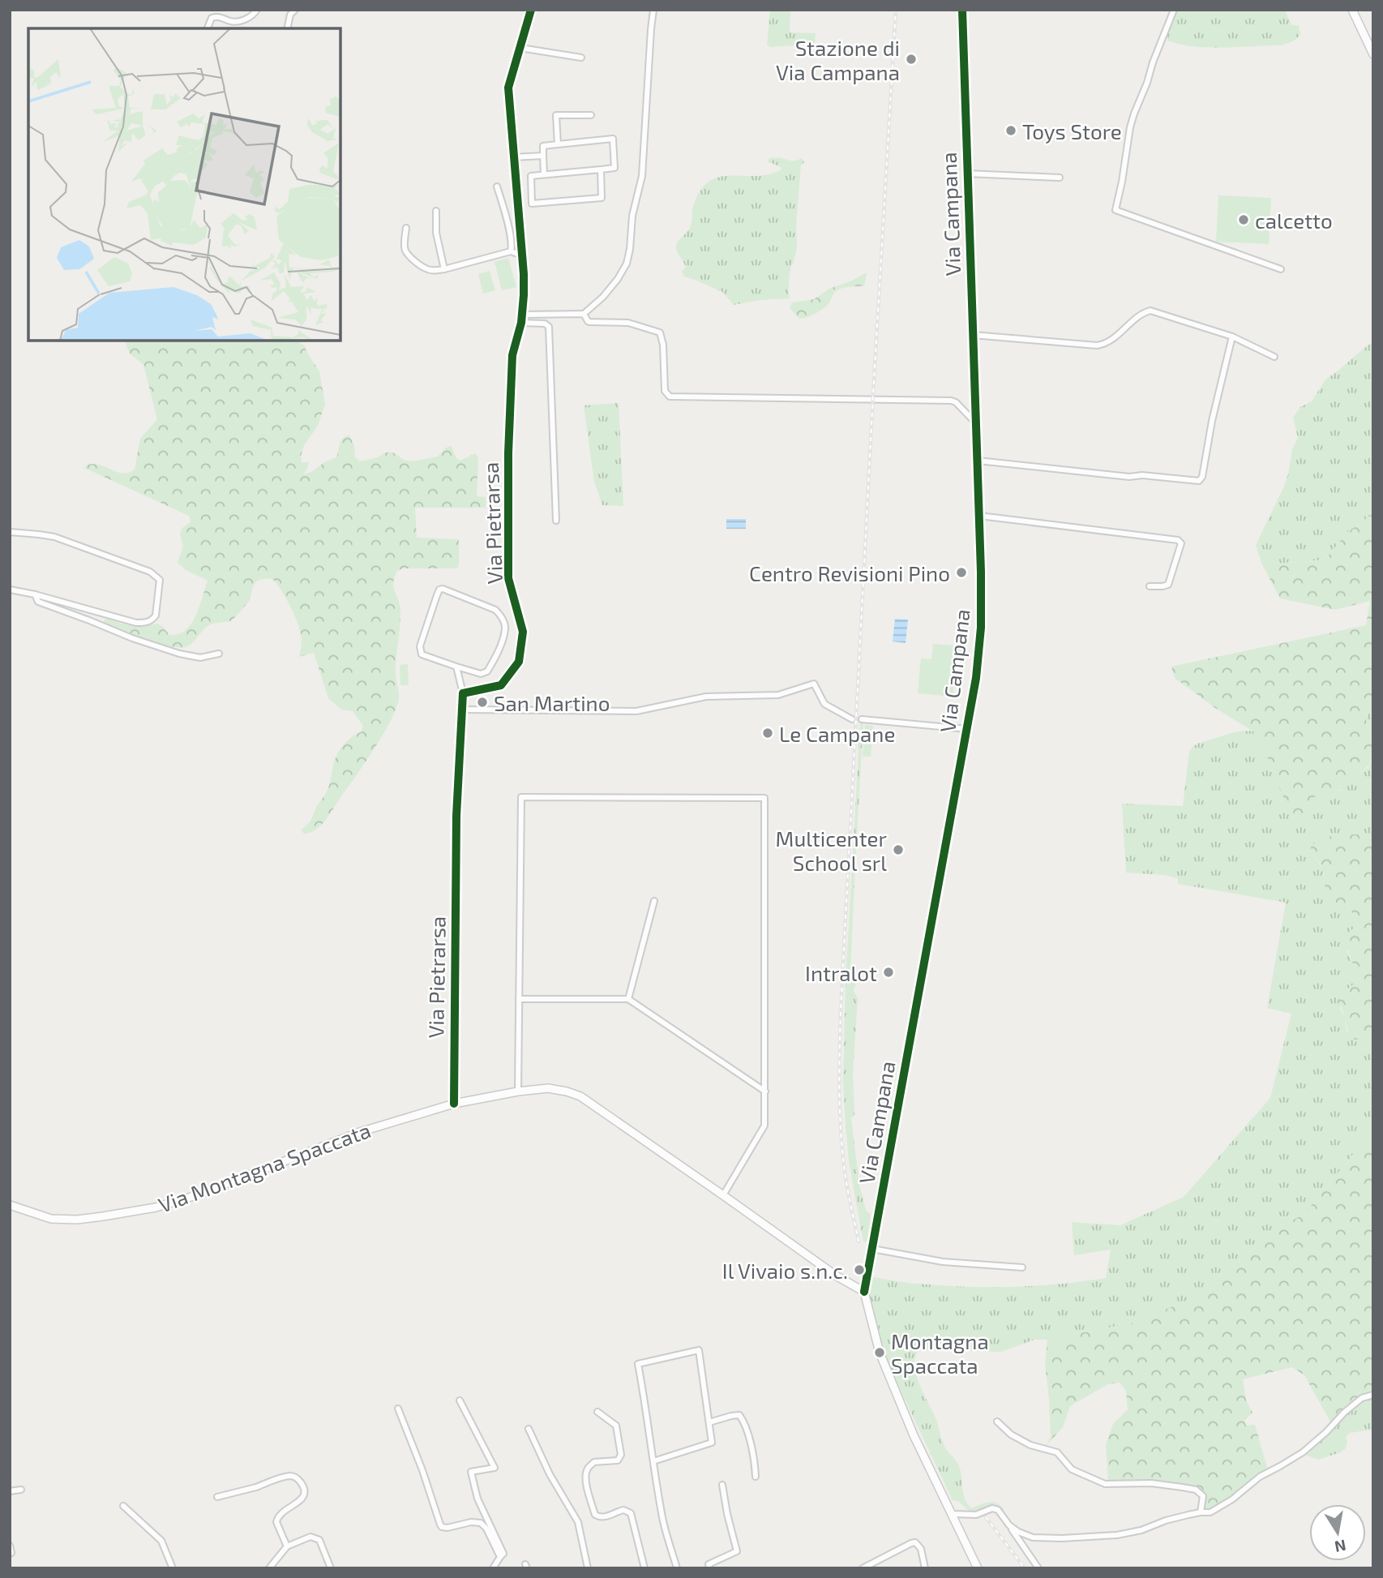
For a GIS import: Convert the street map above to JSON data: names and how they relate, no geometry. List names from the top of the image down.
{
  "streets": {
    "main road": ["Via Campana", "Via Montagna Spaccata"],
    "street": ["Via Pietrarsa"]
  },
  "crossings": [
    ["Via Campana", "Via Montagna Spaccata"],
    ["Via Pietrarsa", "Via Montagna Spaccata"]
  ],
  "places": [
    "Stazione di Via Campana",
    "Toys Store",
    "calcetto",
    "Centro Revisioni Pino",
    "San Martino",
    "Le Campane",
    "Multicenter School srl",
    "Intralot",
    "Il Vivaio s.n.c.",
    "Montagna Spaccata"
  ],
  "north": "bottom"
}
